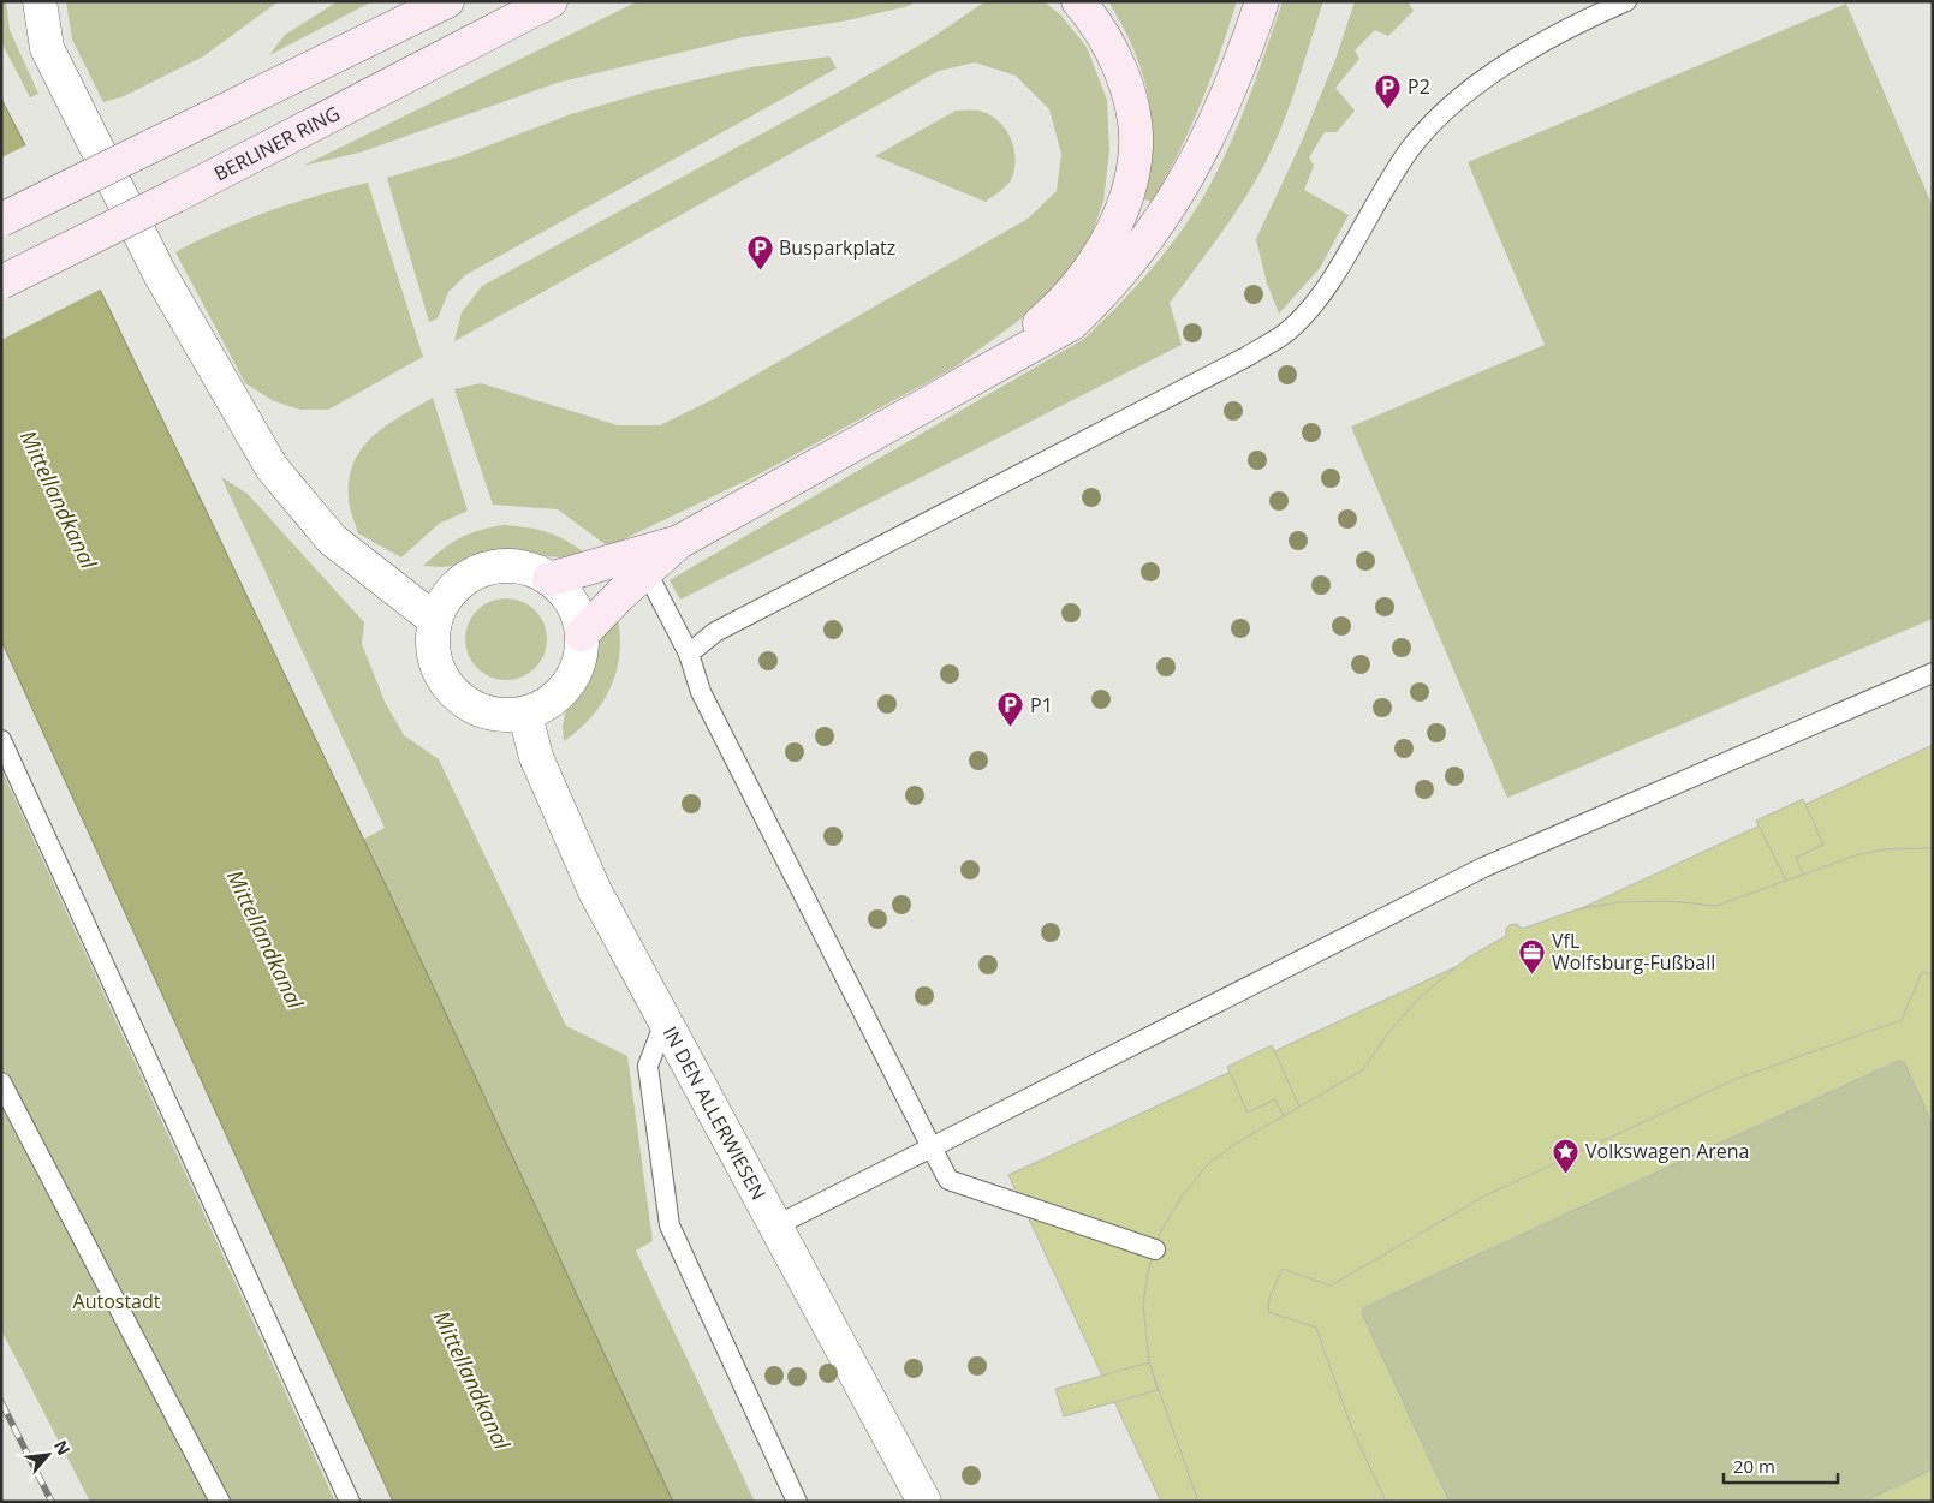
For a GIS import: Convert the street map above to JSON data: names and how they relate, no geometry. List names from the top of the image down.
{
  "streets": {
    "main road": ["BERLINER RING"],
    "street": ["IN DEN ALLERWIESEN"]
  },
  "water": ["Mittellandkanal"],
  "parks": ["Autostadt"],
  "places": {
    "parking": ["P2", "Busparkplatz", "P1"],
    "office": ["VfL Wolfsburg-Fußball"],
    "place": ["Volkswagen Arena"]
  },
  "scale_bar": "20 m",
  "north": "top right"
}
